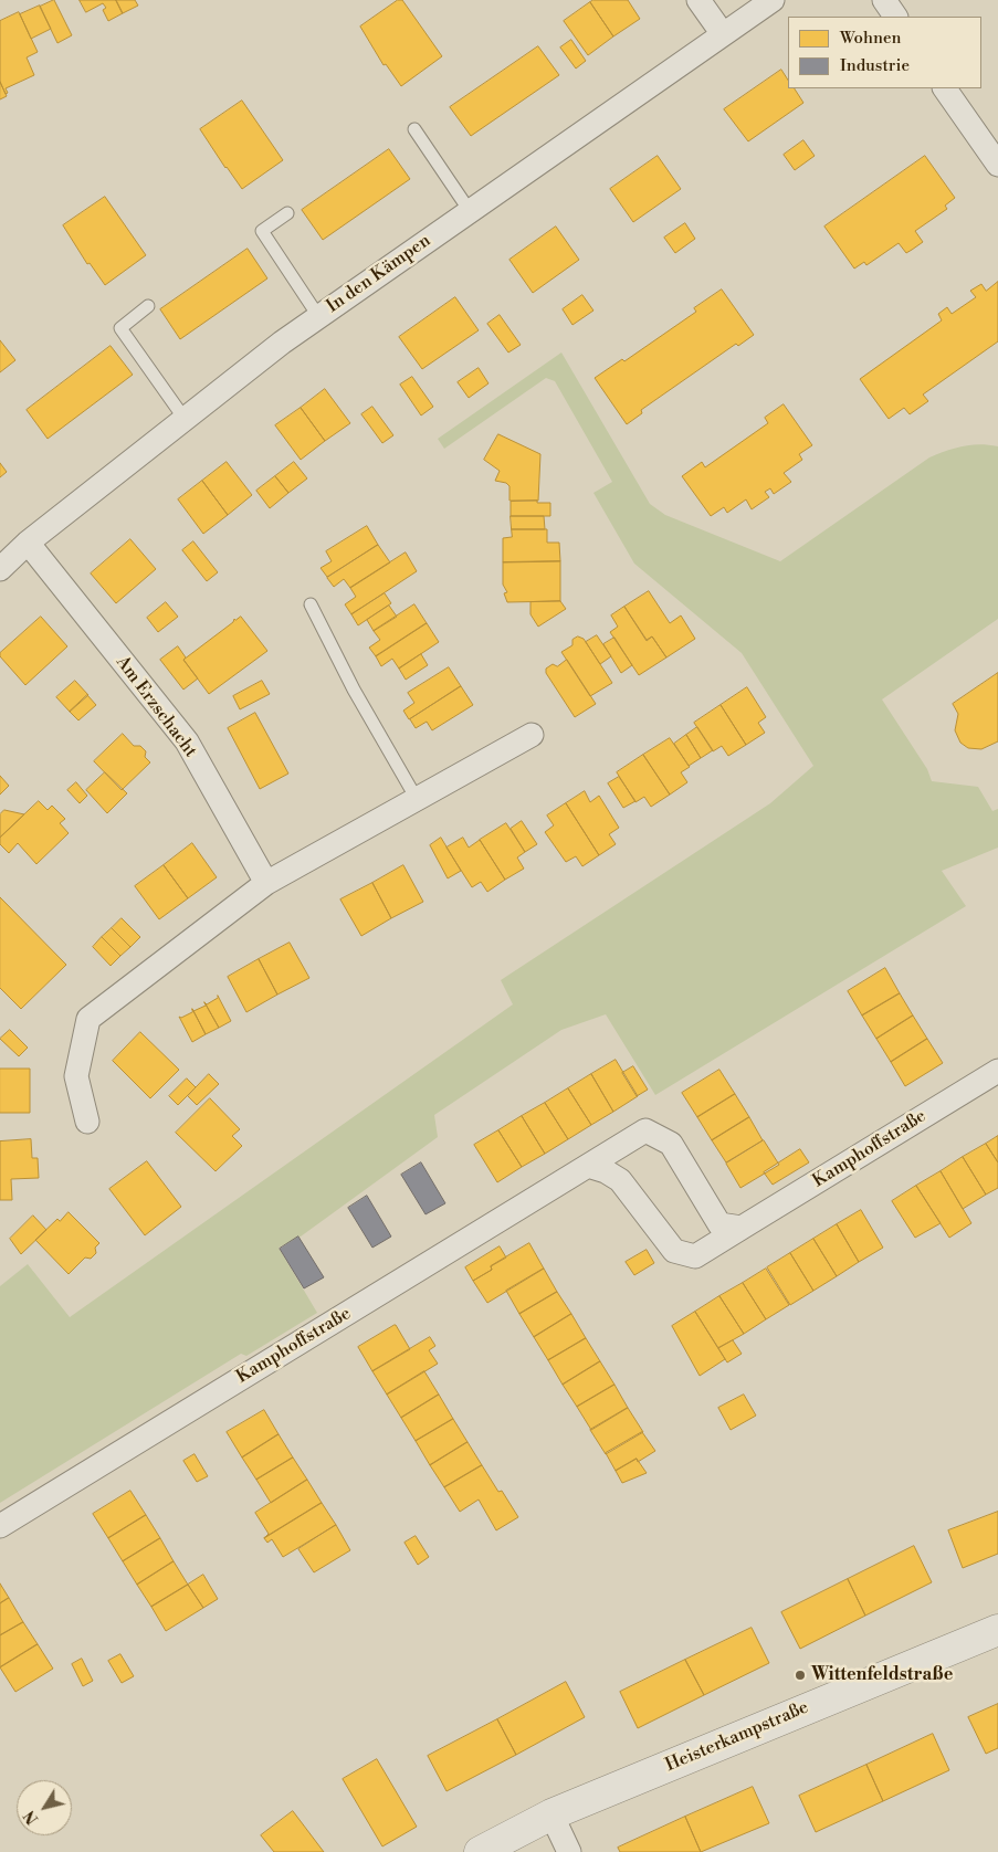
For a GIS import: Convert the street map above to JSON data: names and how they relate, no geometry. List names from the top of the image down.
{
  "streets": {
    "street": [
      "In den Kämpen",
      "Am Erzschacht",
      "Kamphoffstraße",
      "Heisterkampstraße"
    ]
  },
  "crossings": [
    ["In den Kämpen", "Am Erzschacht"]
  ],
  "places": ["Wittenfeldstraße"],
  "legend": ["Wohnen", "Industrie"],
  "north": "bottom left"
}
